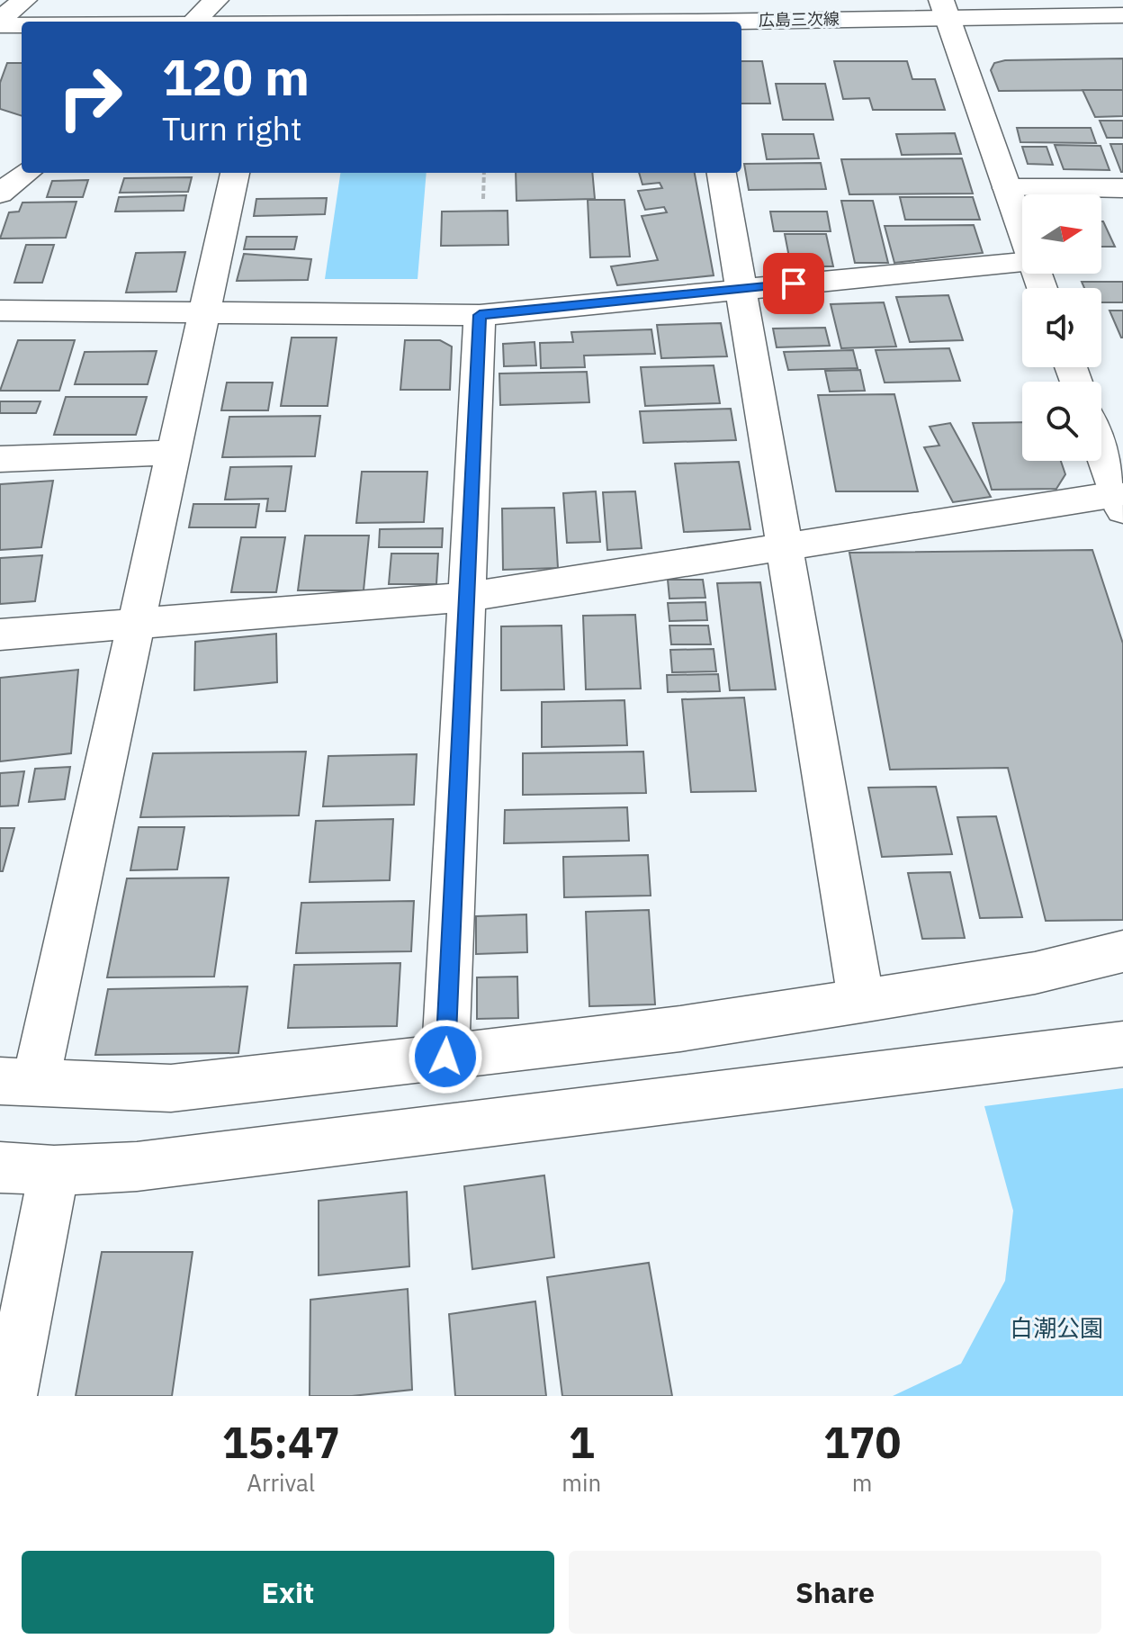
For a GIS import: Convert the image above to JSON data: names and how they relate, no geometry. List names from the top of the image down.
{
  "streets": {
    "street": ["広島三次線"]
  },
  "parks": ["白潮公園"],
  "north": "right",
  "page": {
    "turn": ["120 m", "Turn right"],
    "eta": [
      "15:47",
      "Arrival",
      "1",
      "min",
      "170",
      "m"
    ],
    "buttons": ["Exit", "Share"]
  }
}
